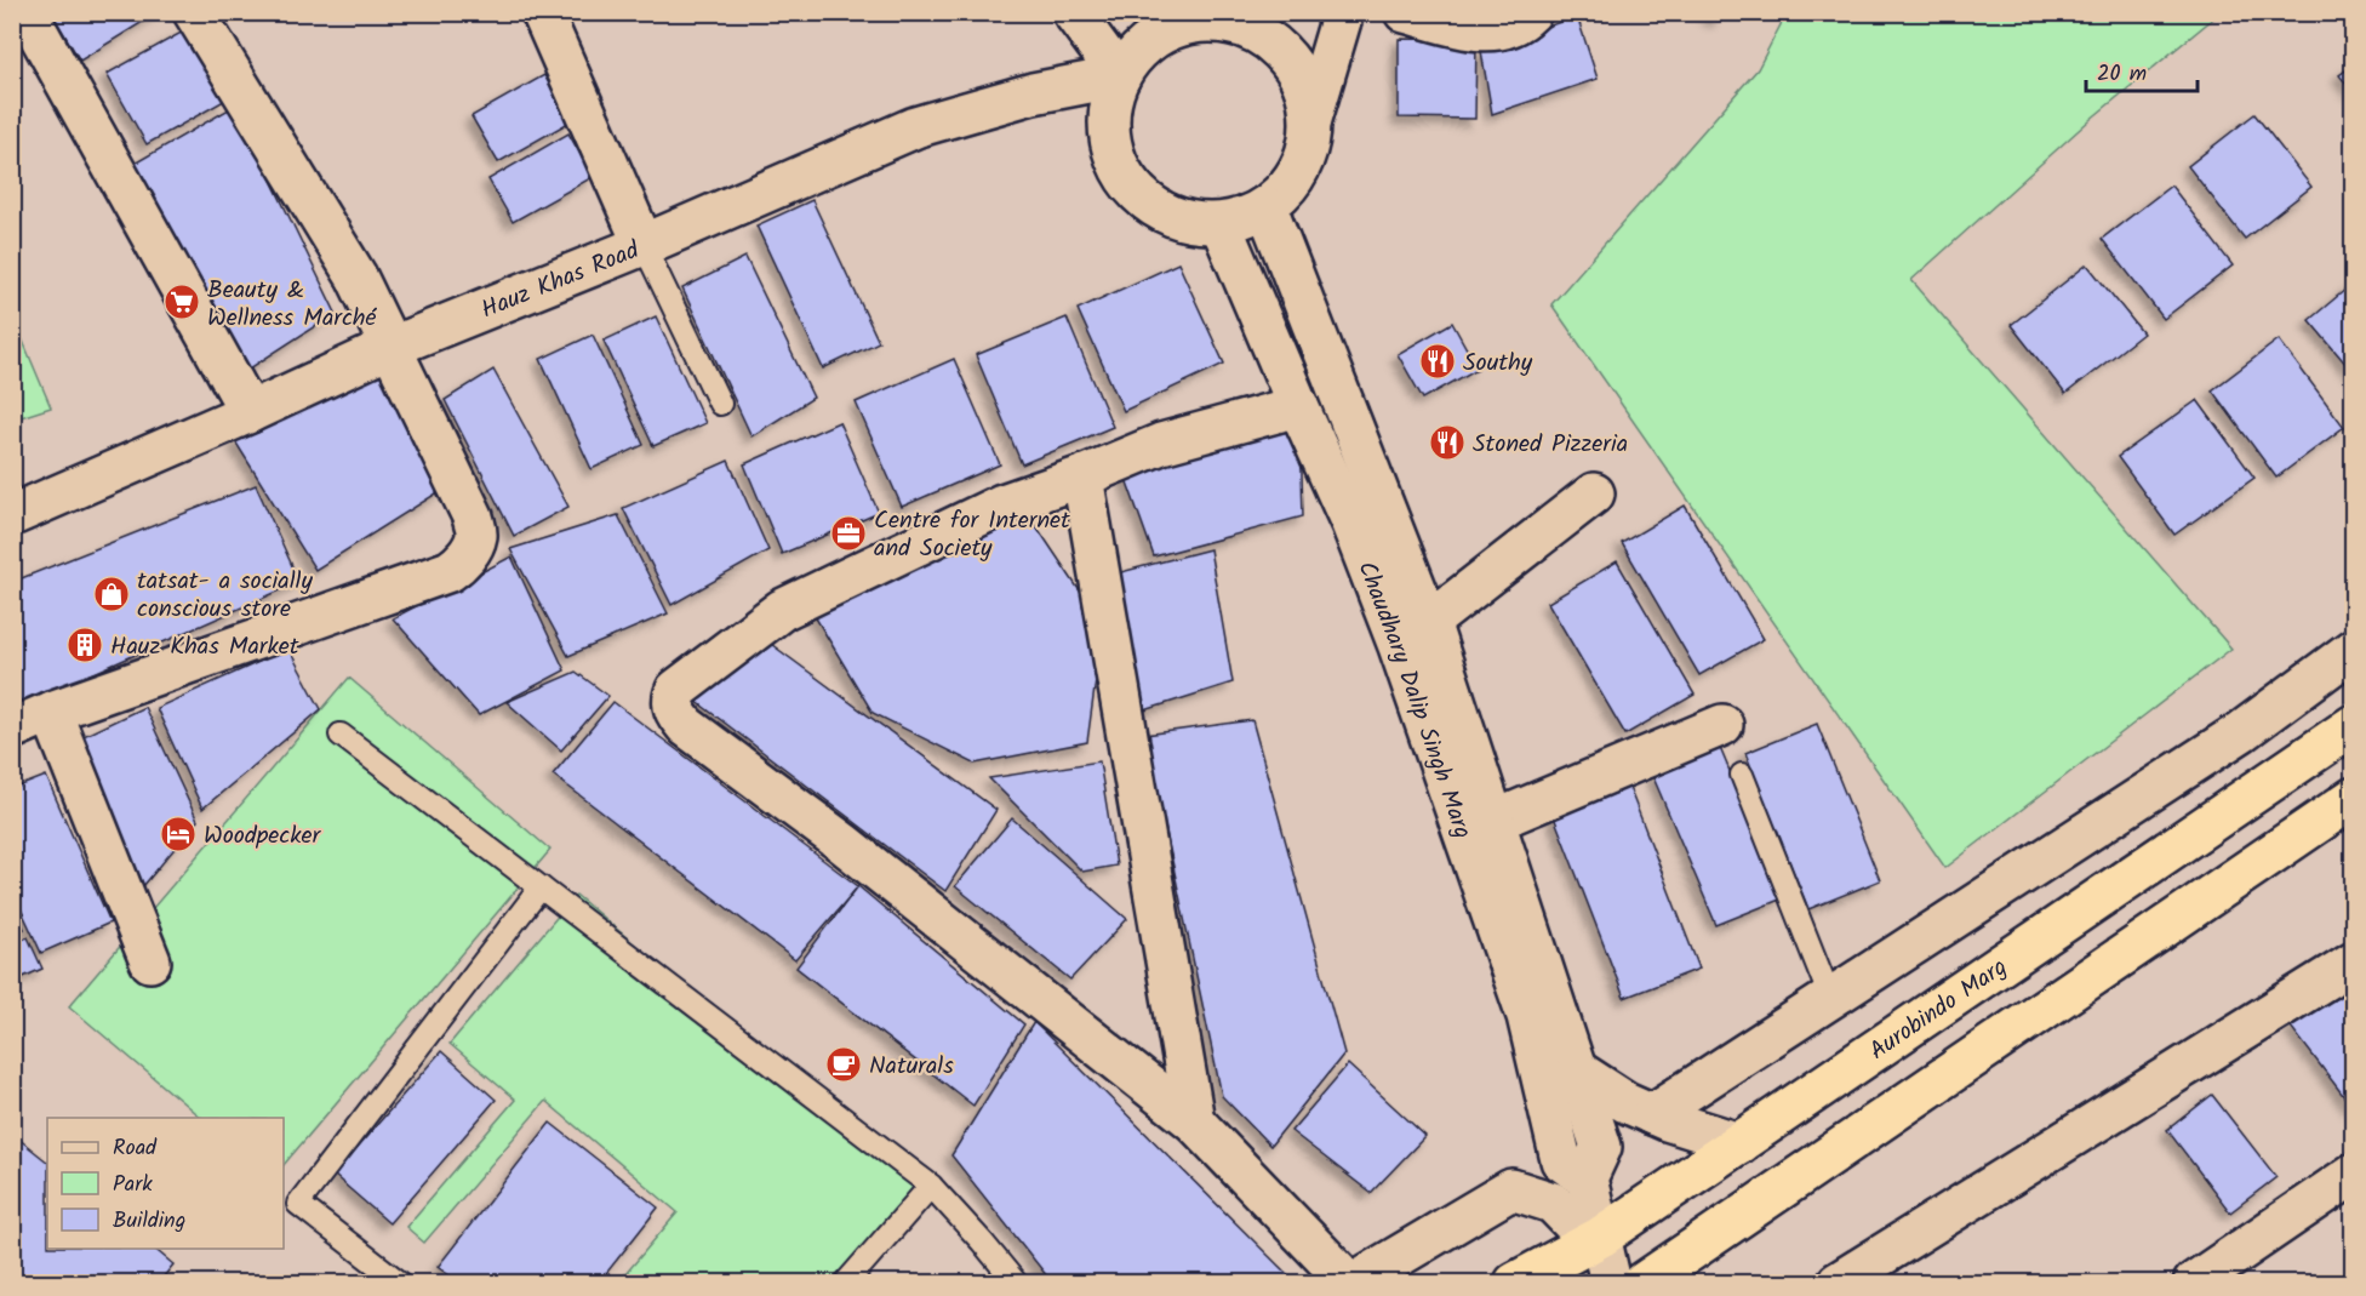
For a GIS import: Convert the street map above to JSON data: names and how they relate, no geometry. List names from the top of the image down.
{
  "streets": {
    "highway": ["Aurobindo Marg"],
    "street": ["Hauz Khas Road", "Chaudhary Dalip Singh Marg"]
  },
  "crossings": [
    ["Hauz Khas Road", "Chaudhary Dalip Singh Marg"]
  ],
  "places": {
    "supermarket": ["Beauty & Wellness Marché"],
    "restaurant": ["Southy", "Stoned Pizzeria"],
    "office": ["Centre for Internet and Society"],
    "shop": ["tatsat- a socially conscious store"],
    "building": ["Hauz Khas Market"],
    "hotel": ["Woodpecker"],
    "cafe": ["Naturals"]
  },
  "legend": ["Road", "Park", "Building"],
  "scale_bar": "20 m"
}
